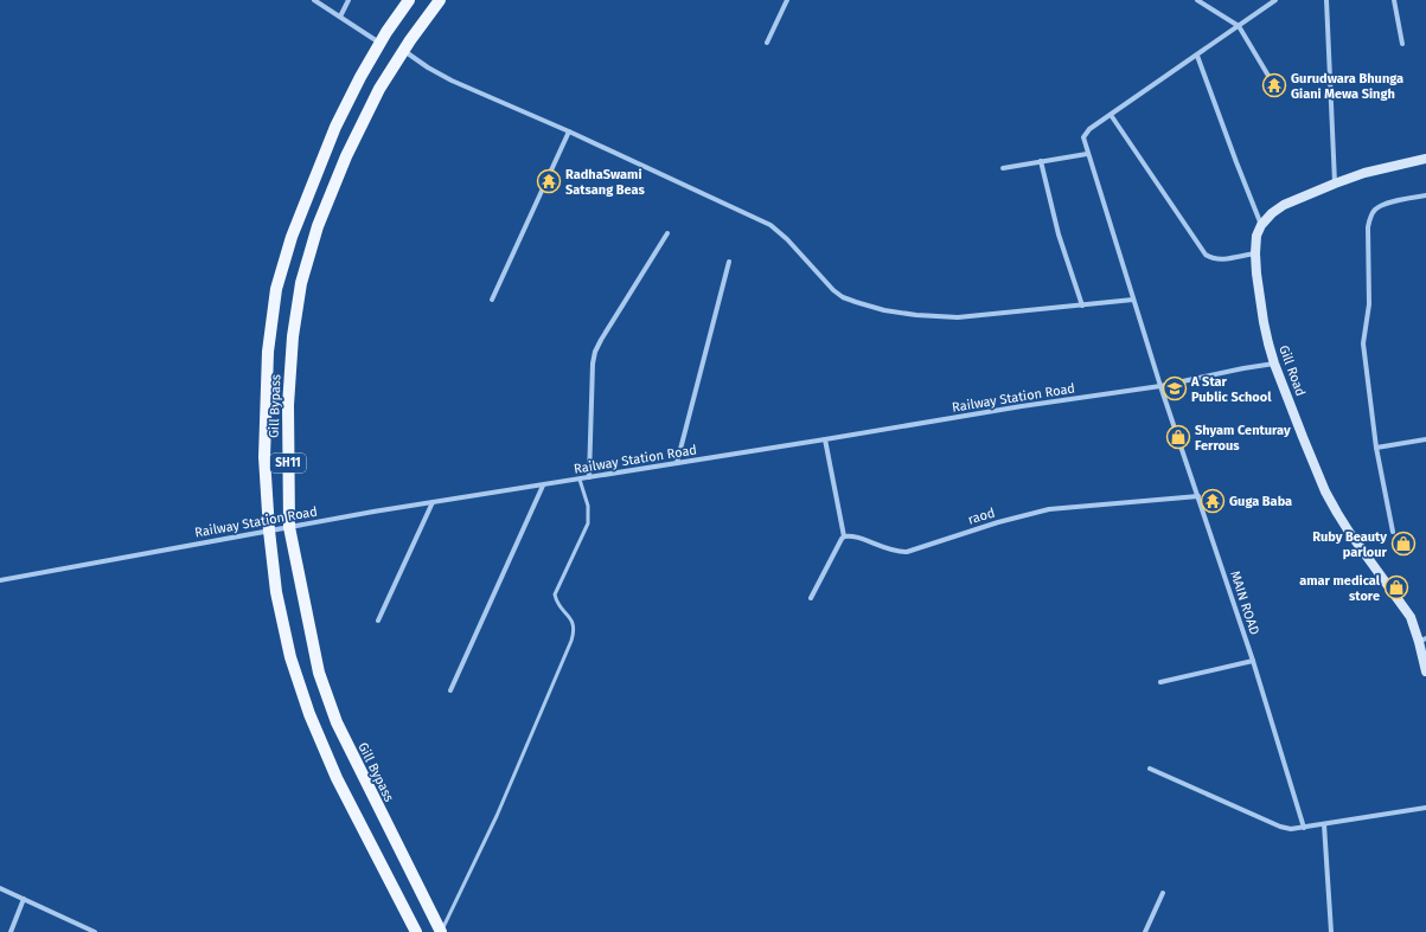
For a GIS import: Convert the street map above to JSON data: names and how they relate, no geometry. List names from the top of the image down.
{
  "streets": {
    "main road": ["Gill Bypass", "SH11"],
    "street": [
      "Gill Road",
      "Railway Station Road",
      "raod",
      "MAIN ROAD"
    ]
  },
  "crossings": [
    ["Gill Road", "Railway Station Road"],
    ["Railway Station Road", "Gill Bypass"],
    ["Railway Station Road", "MAIN ROAD"],
    ["raod", "MAIN ROAD"]
  ],
  "places": {
    "temple": ["Gurudwara Bhunga Giani Mewa Singh", "RadhaSwami Satsang Beas", "Guga Baba"],
    "school or university": ["A Star Public School"],
    "shop": ["Shyam Centuray Ferrous", "Ruby Beauty parlour", "amar medical store"]
  }
}
